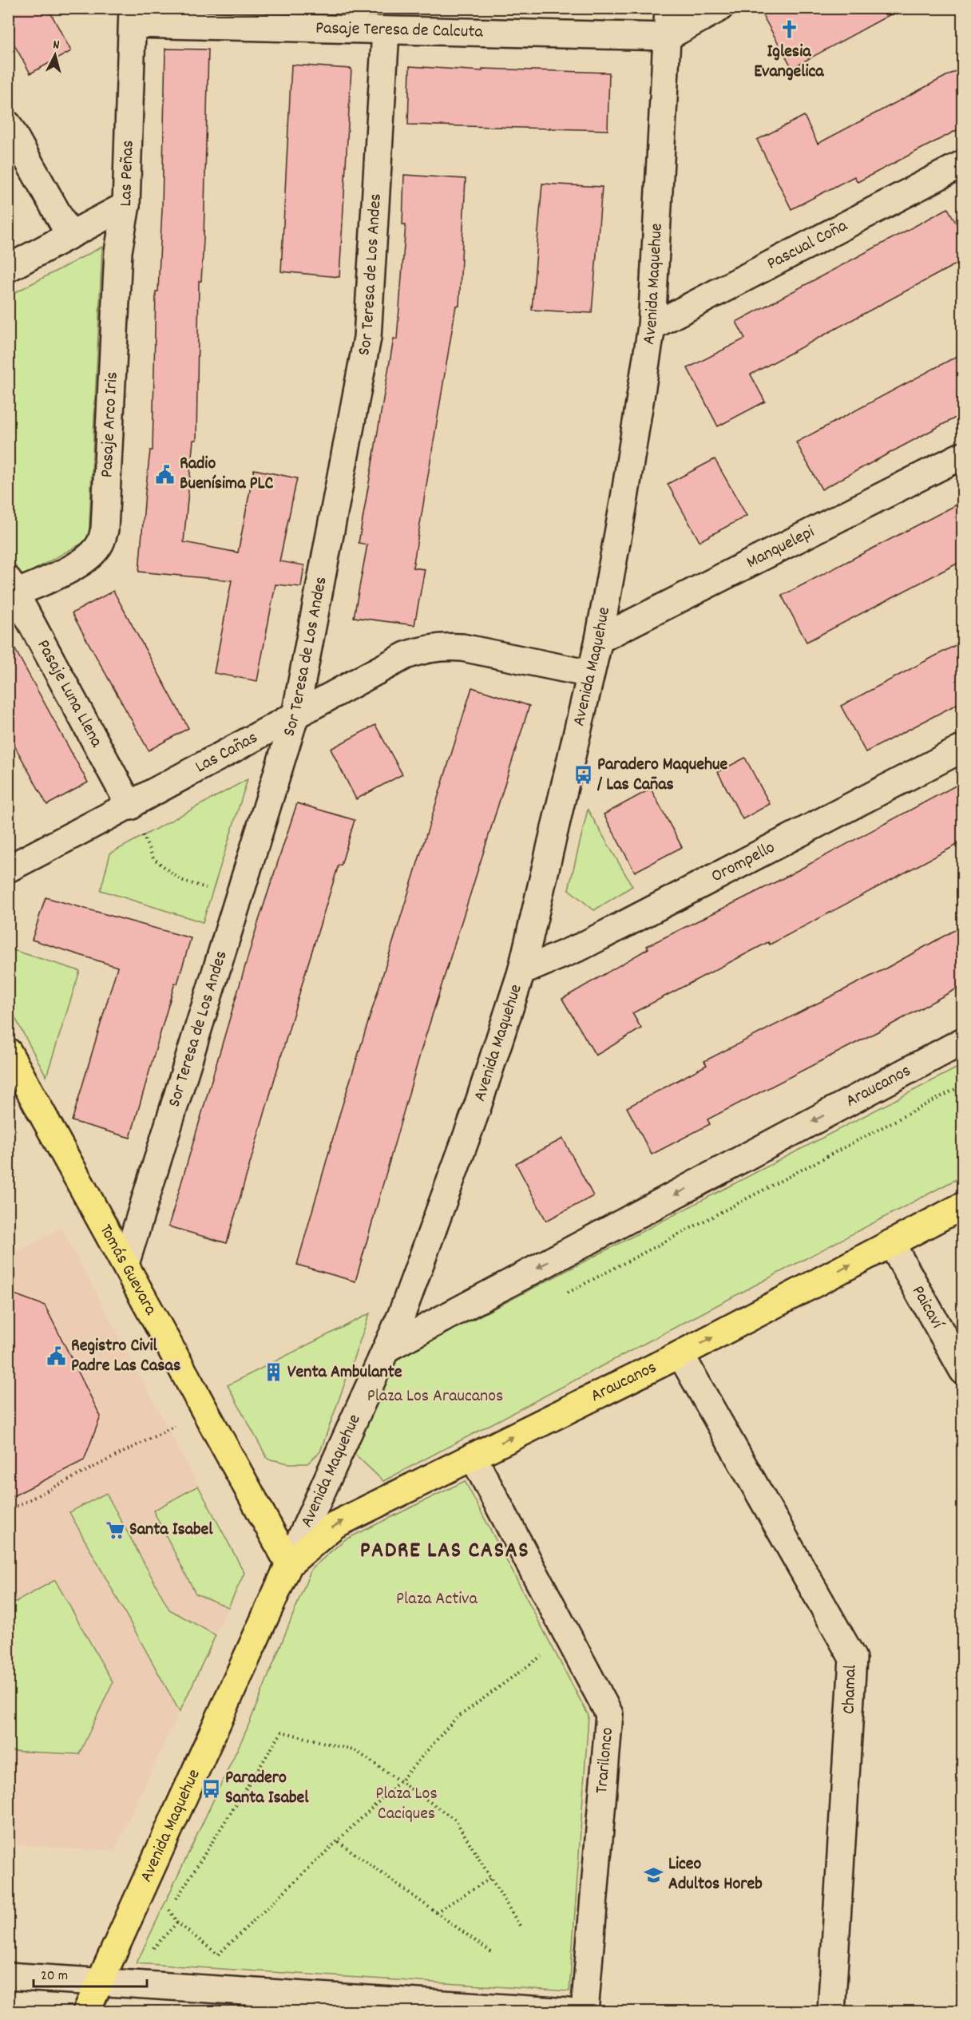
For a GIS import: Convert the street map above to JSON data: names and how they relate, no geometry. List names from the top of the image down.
{
  "streets": {
    "main road": ["Avenida Maquehue", "Araucanos", "Tomás Guevara"],
    "street": [
      "Pasaje Teresa de Calcuta",
      "Las Peñas",
      "Pascual Coña",
      "Sor Teresa de Los Andes",
      "Pasaje Arco Iris",
      "Manquelepi",
      "Pasaje Luna Llena",
      "Las Cañas",
      "Orompello",
      "Paicaví",
      "Chamal",
      "Trarilonco"
    ]
  },
  "crossings": [
    ["Pasaje Teresa de Calcuta", "Las Peñas"],
    ["Pasaje Teresa de Calcuta", "Sor Teresa de Los Andes"],
    ["Pasaje Teresa de Calcuta", "Avenida Maquehue"],
    ["Las Peñas", "Pasaje Arco Iris"],
    ["Pascual Coña", "Avenida Maquehue"],
    ["Sor Teresa de Los Andes", "Las Cañas"],
    ["Sor Teresa de Los Andes", "Tomás Guevara"],
    ["Avenida Maquehue", "Manquelepi"],
    ["Avenida Maquehue", "Las Cañas"],
    ["Avenida Maquehue", "Orompello"],
    ["Avenida Maquehue", "Araucanos"],
    ["Avenida Maquehue", "Tomás Guevara"],
    ["Pasaje Arco Iris", "Pasaje Luna Llena"],
    ["Pasaje Luna Llena", "Las Cañas"],
    ["Araucanos", "Tomás Guevara"],
    ["Araucanos", "Paicaví"],
    ["Araucanos", "Chamal"],
    ["Araucanos", "Trarilonco"]
  ],
  "districts": ["PADRE LAS CASAS"],
  "parks": ["Plaza Los Araucanos", "Plaza Activa", "Plaza Los Caciques"],
  "places": {
    "church": ["Iglesia Evangelica"],
    "public building": ["Radio Buenísima PLC", "Registro Civil Padre Las Casas"],
    "bus stop": ["Paradero Maquehue / Las Cañas", "Paradero Santa Isabel"],
    "building": ["Venta Ambulante"],
    "supermarket": ["Santa Isabel"],
    "school or university": ["Liceo Adultos Horeb"]
  },
  "scale_bar": "20 m",
  "north": "top"
}
